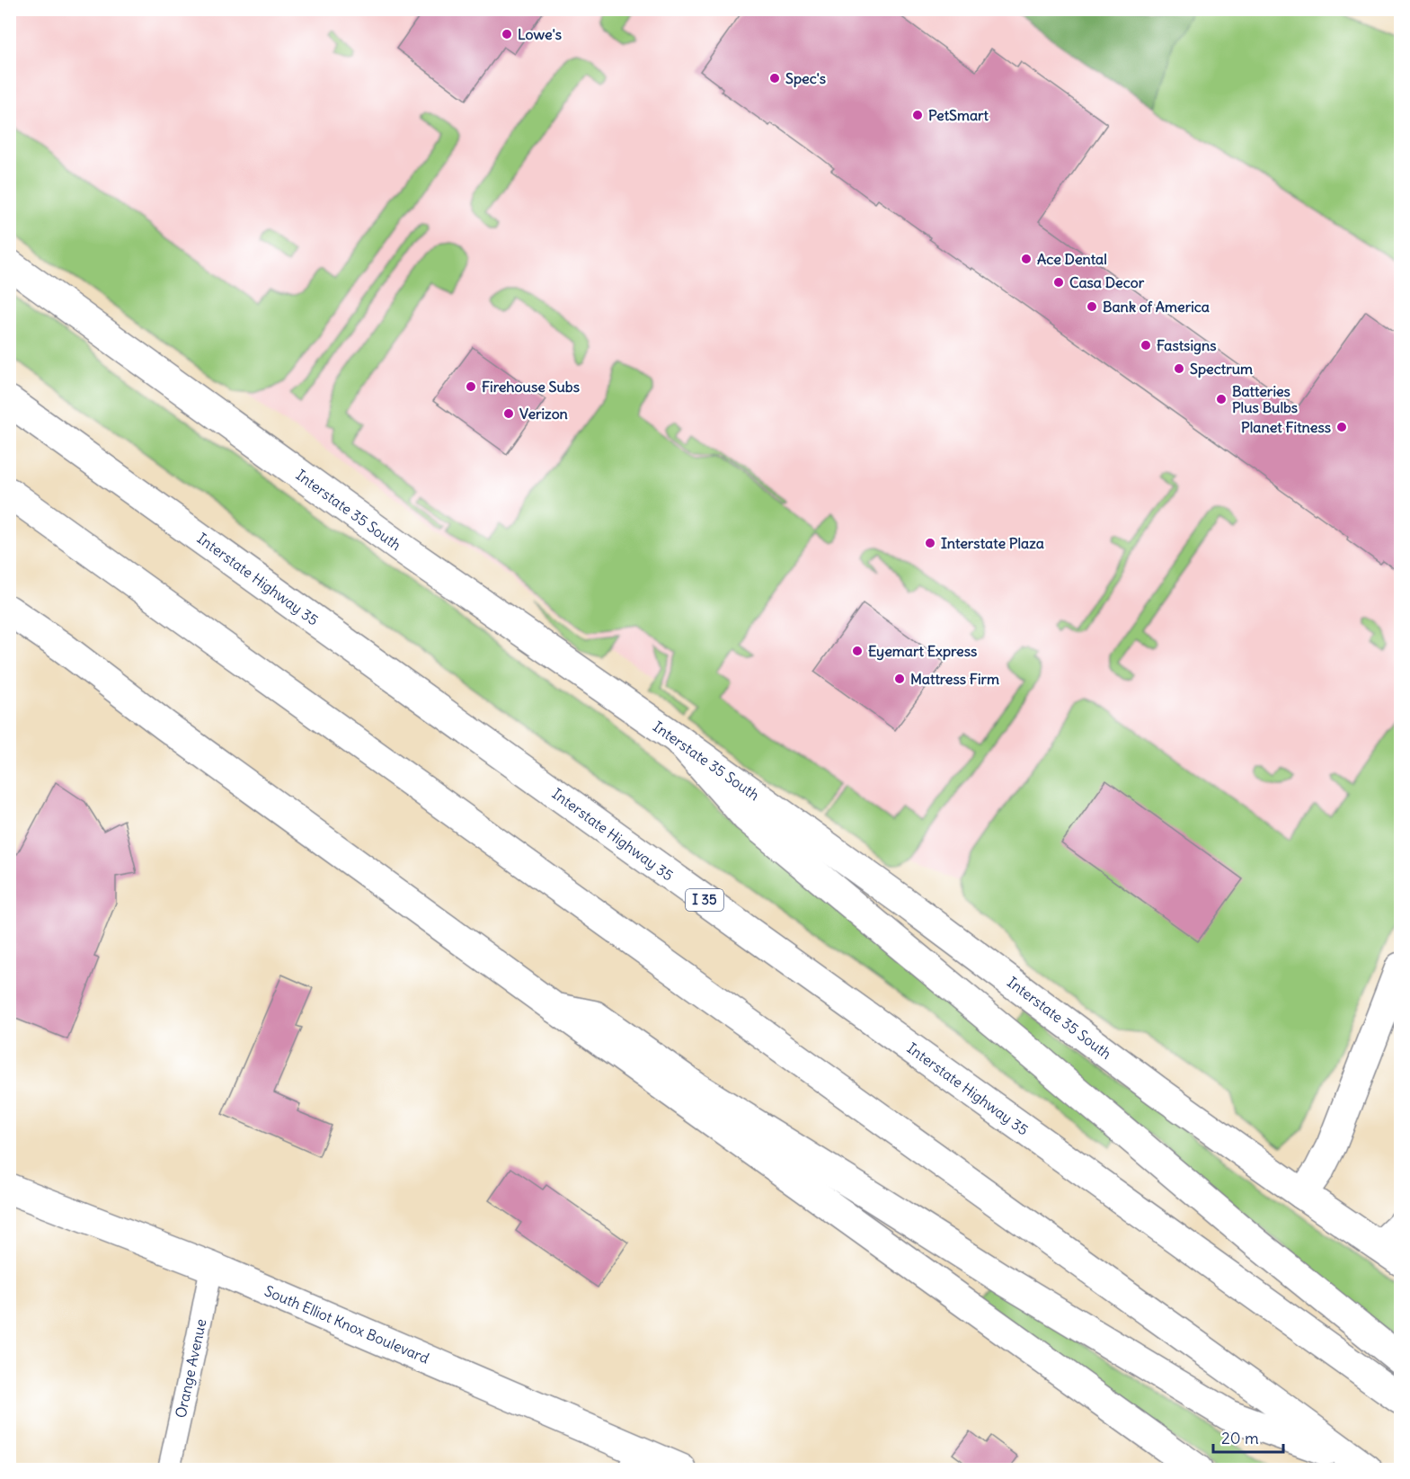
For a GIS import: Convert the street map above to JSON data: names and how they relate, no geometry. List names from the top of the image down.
{
  "streets": {
    "main road": [
      "Interstate 35 South",
      "Interstate Highway 35",
      "I 35",
      "South Elliot Knox Boulevard"
    ],
    "street": ["Orange Avenue"]
  },
  "crossings": [
    ["South Elliot Knox Boulevard", "Orange Avenue"]
  ],
  "places": [
    "Lowe's",
    "Spec's",
    "PetSmart",
    "Ace Dental",
    "Casa Decor",
    "Bank of America",
    "Fastsigns",
    "Spectrum",
    "Firehouse Subs",
    "Batteries Plus Bulbs",
    "Verizon",
    "Planet Fitness",
    "Interstate Plaza",
    "Eyemart Express",
    "Mattress Firm"
  ],
  "scale_bar": "20 m"
}
